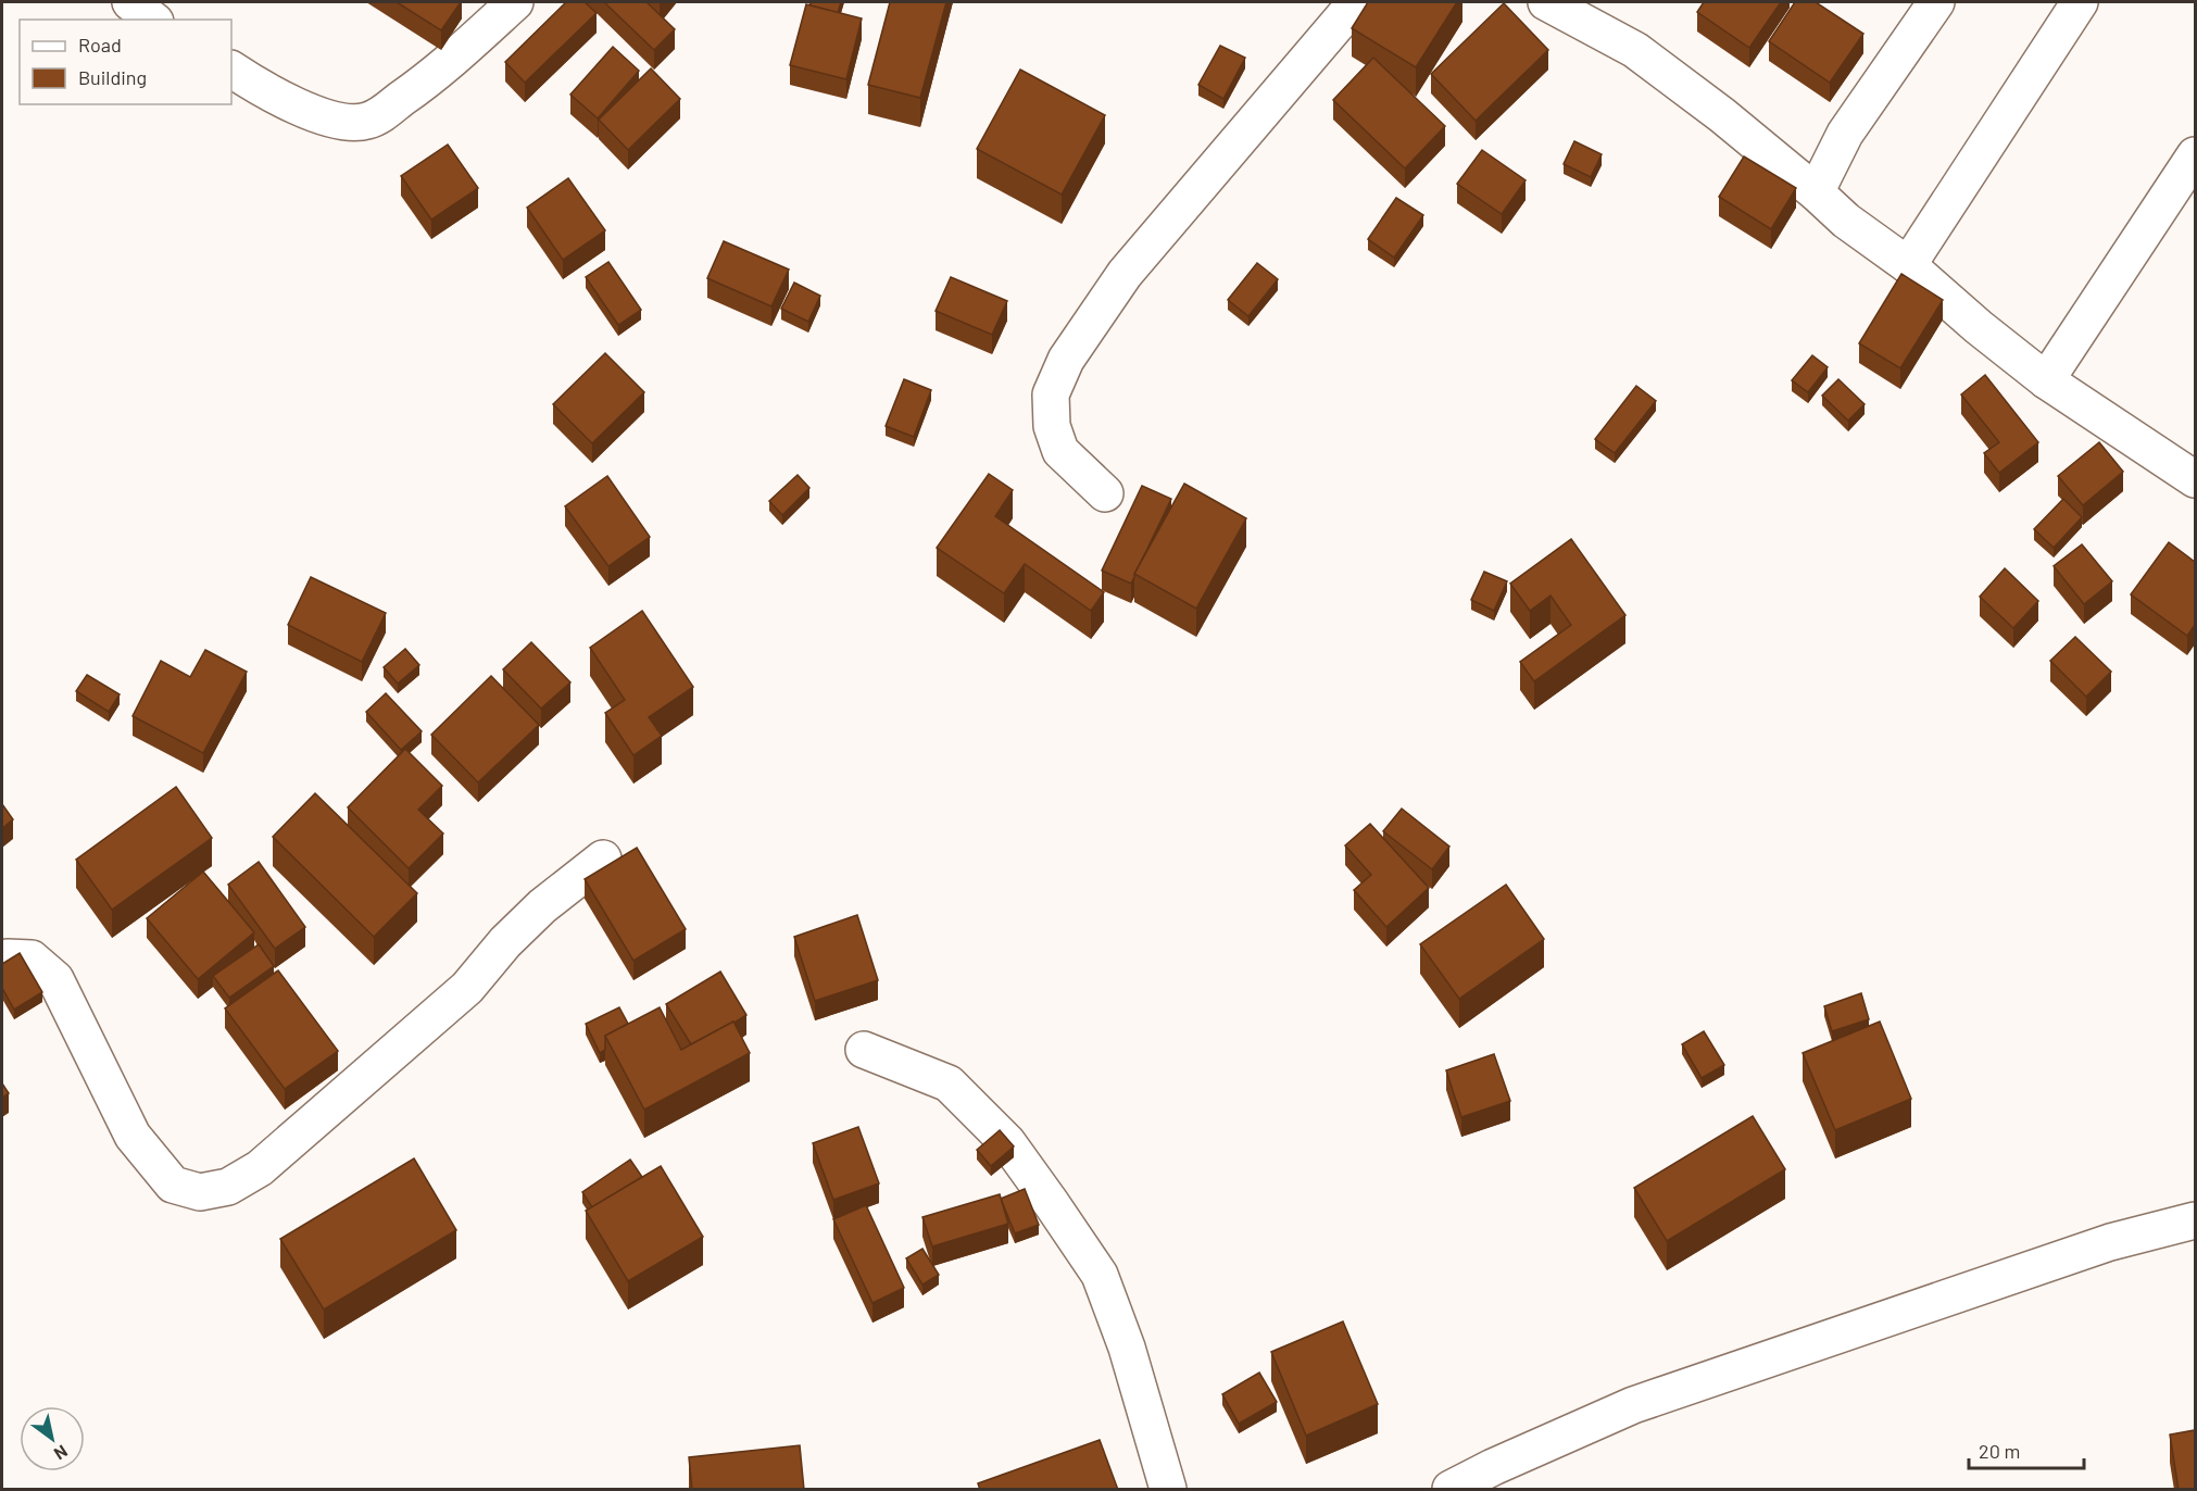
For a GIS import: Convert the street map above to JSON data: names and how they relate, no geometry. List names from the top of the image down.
{
  "legend": ["Road", "Building"],
  "scale_bar": "20 m",
  "north": "bottom right"
}
